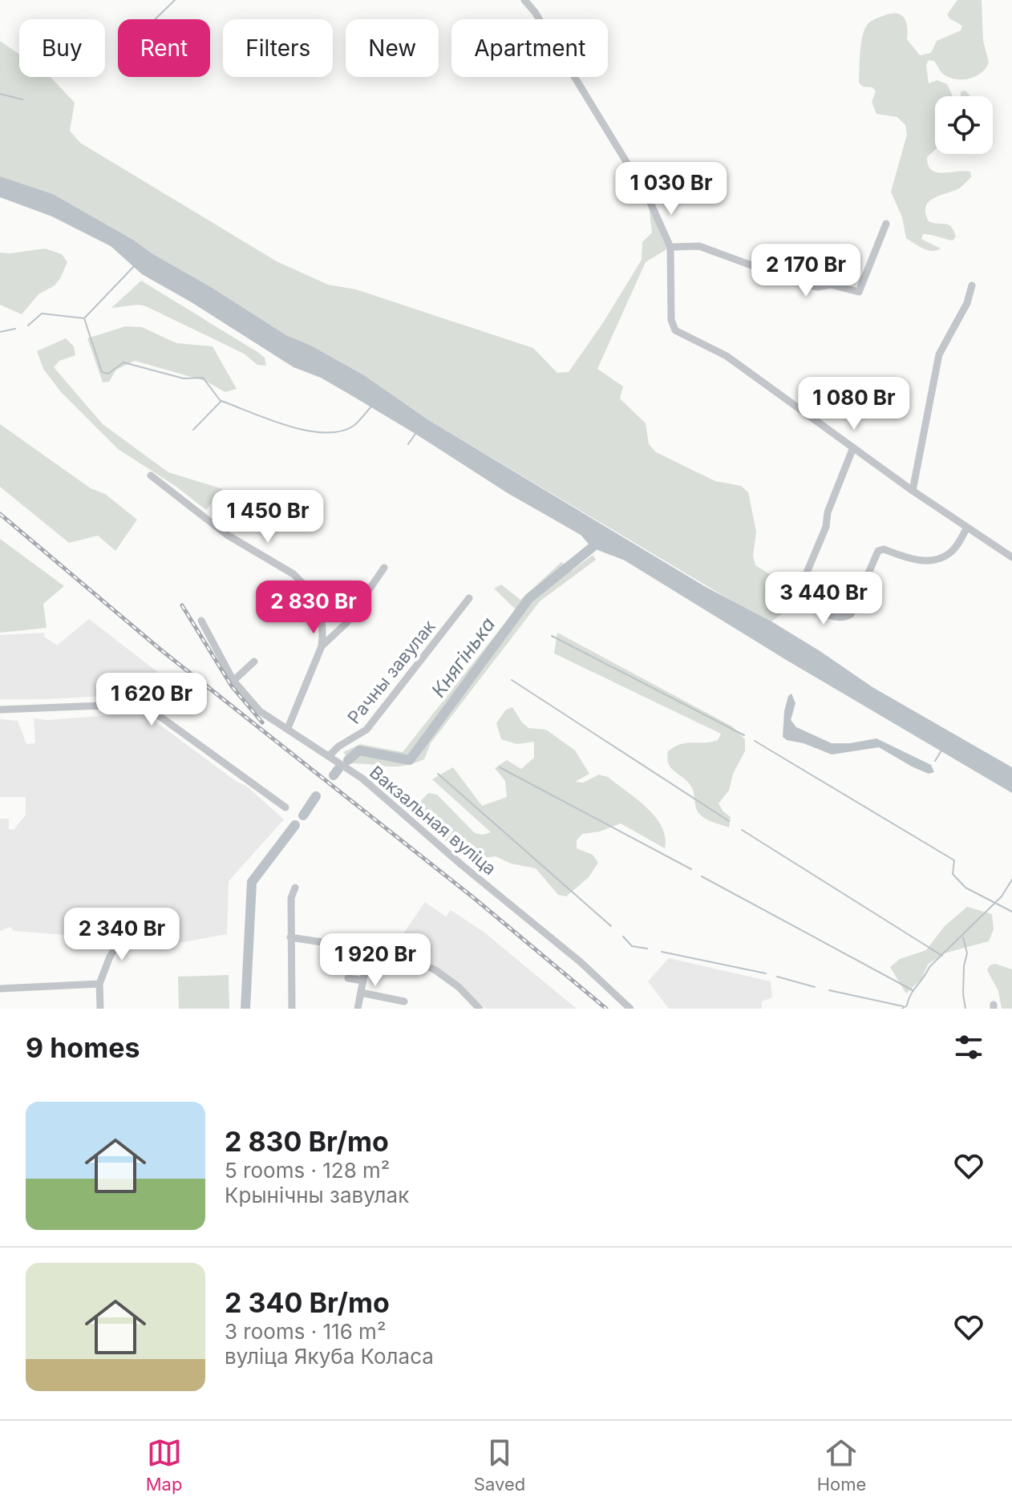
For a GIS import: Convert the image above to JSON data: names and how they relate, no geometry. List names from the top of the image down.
{
  "streets": {
    "street": ["Рачны завулак", "Вакзальная вуліца"]
  },
  "crossings": [
    ["Рачны завулак", "Вакзальная вуліца"]
  ],
  "water": ["Княгінька"],
  "page": {
    "chip": [
      "Buy",
      "Rent",
      "Filters",
      "New",
      "Apartment"
    ],
    "price": [
      "1 030 Br",
      "2 170 Br",
      "1 080 Br",
      "1 450 Br",
      "3 440 Br",
      "2 830 Br",
      "1 620 Br",
      "2 340 Br",
      "1 920 Br"
    ],
    "heading": "9 homes",
    "list": [
      {
        "name": "2 830 Br/mo",
        "note": "5 rooms · 128 m² · Крынічны завулак"
      },
      {
        "name": "2 340 Br/mo",
        "note": "3 rooms · 116 m² · вуліца Якуба Коласа"
      }
    ],
    "tabs": ["Map", "Saved", "Home"]
  }
}
